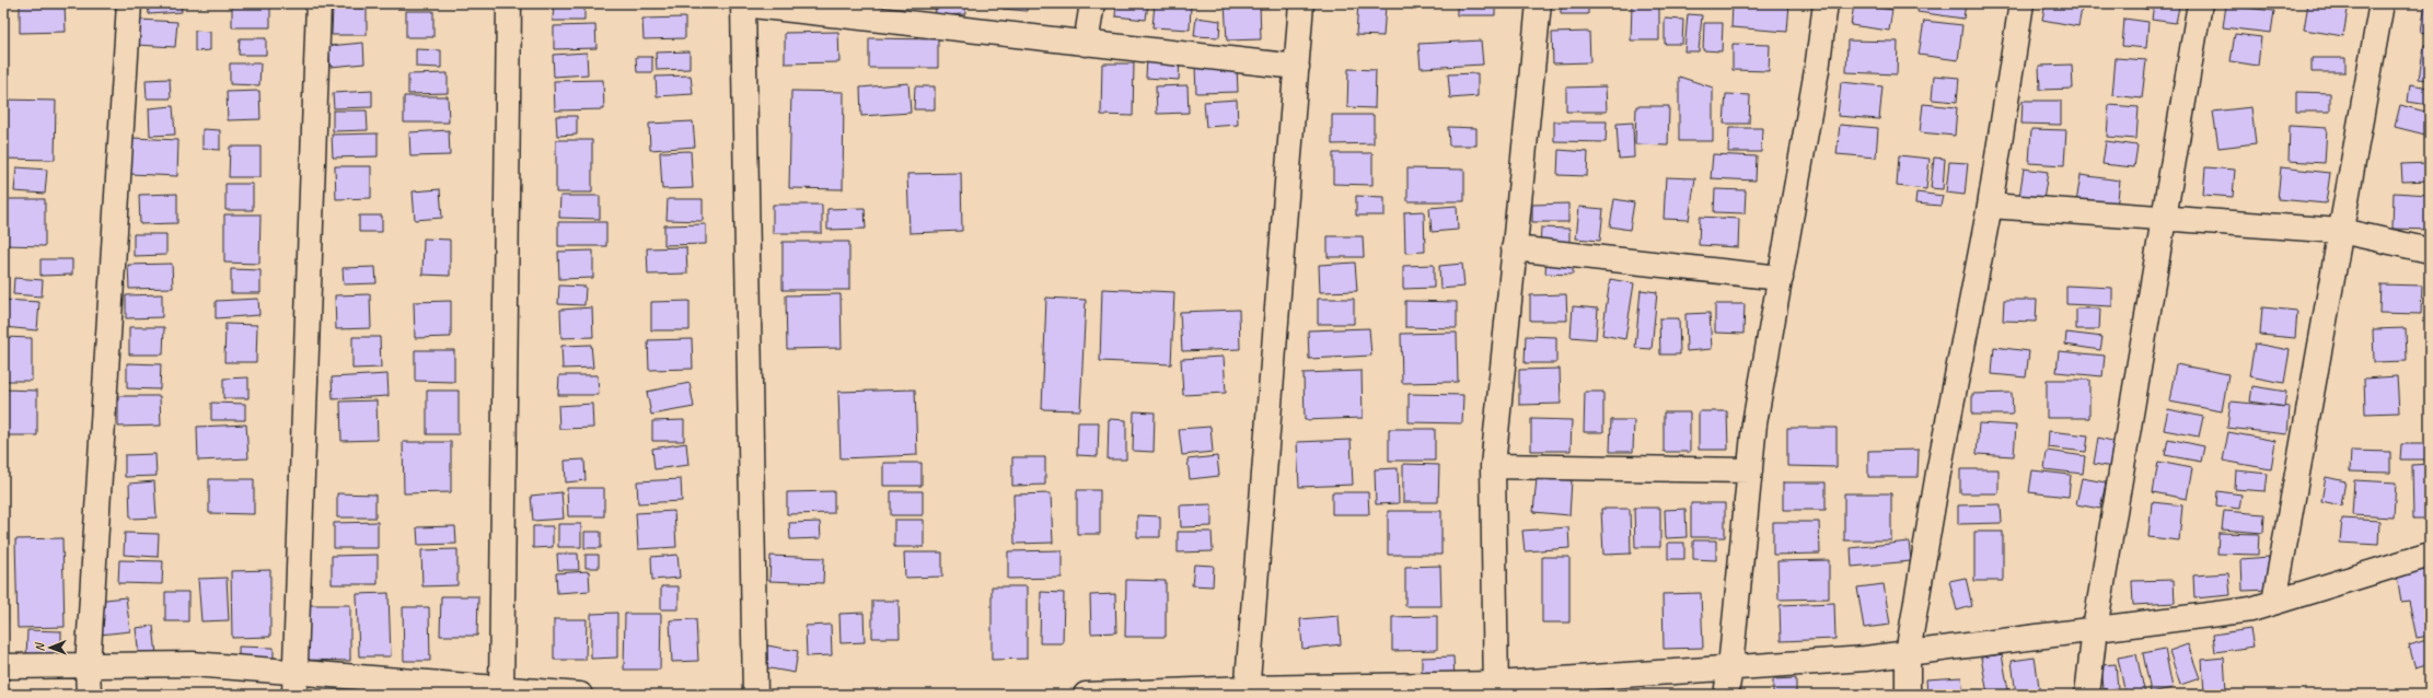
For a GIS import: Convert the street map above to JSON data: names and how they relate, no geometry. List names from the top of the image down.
{
  "north": "left"
}
